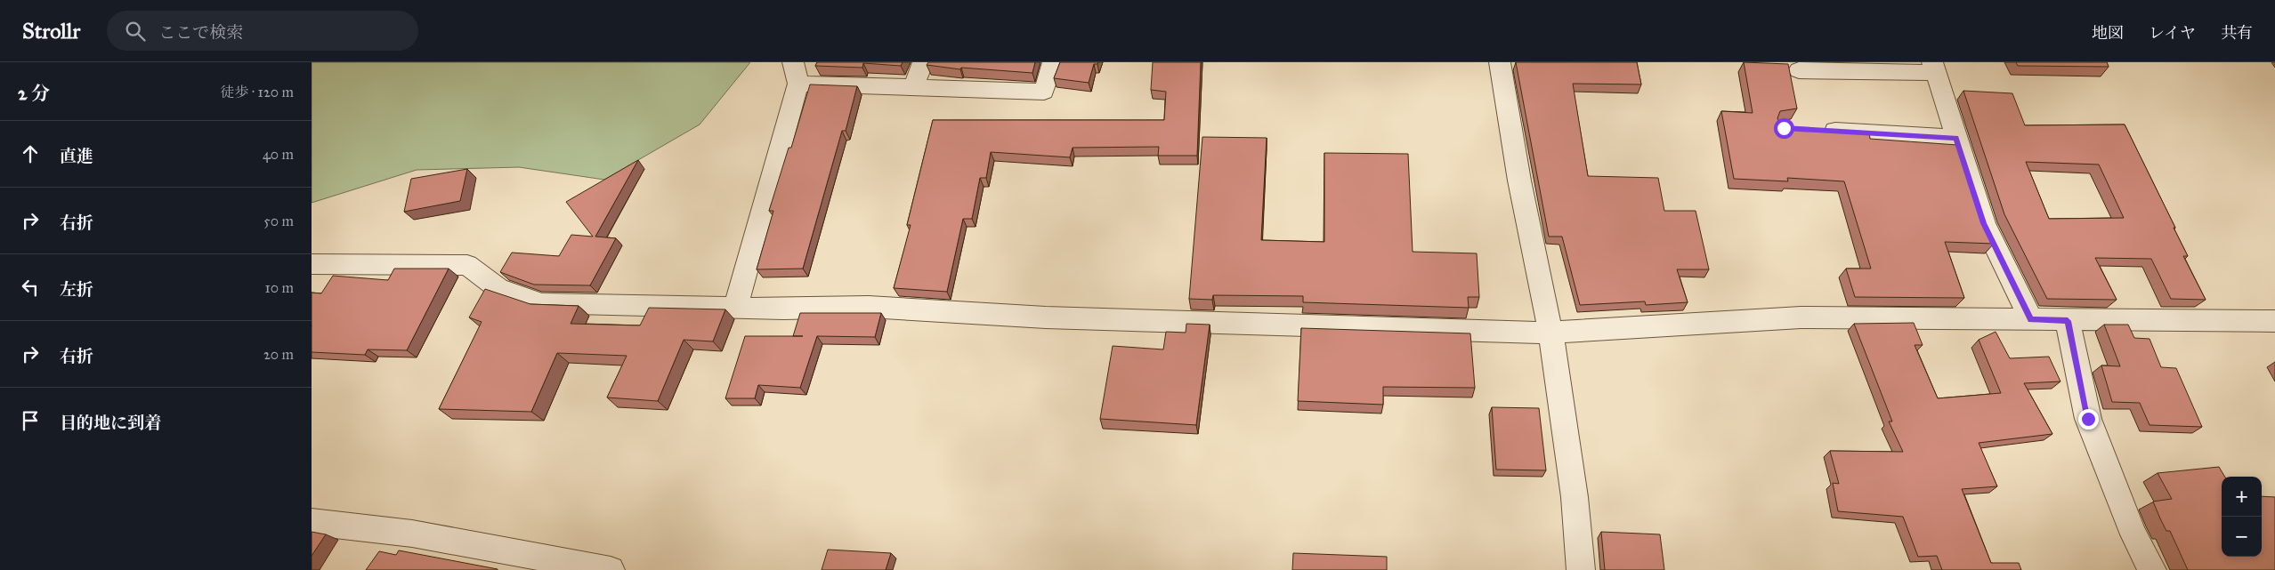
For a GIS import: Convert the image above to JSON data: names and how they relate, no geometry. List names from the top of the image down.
{
  "page": {
    "header": "Strollr",
    "search": "ここで検索",
    "nav": ["地図", "レイヤ", "共有"],
    "heading": ["2 分", "徒歩 · 120 m"],
    "list": [
      ["直進", "40 m"],
      ["右折", "50 m"],
      ["左折", "10 m"],
      ["右折", "20 m"],
      "目的地に到着"
    ],
    "map_buttons": ["+", "−"]
  }
}
